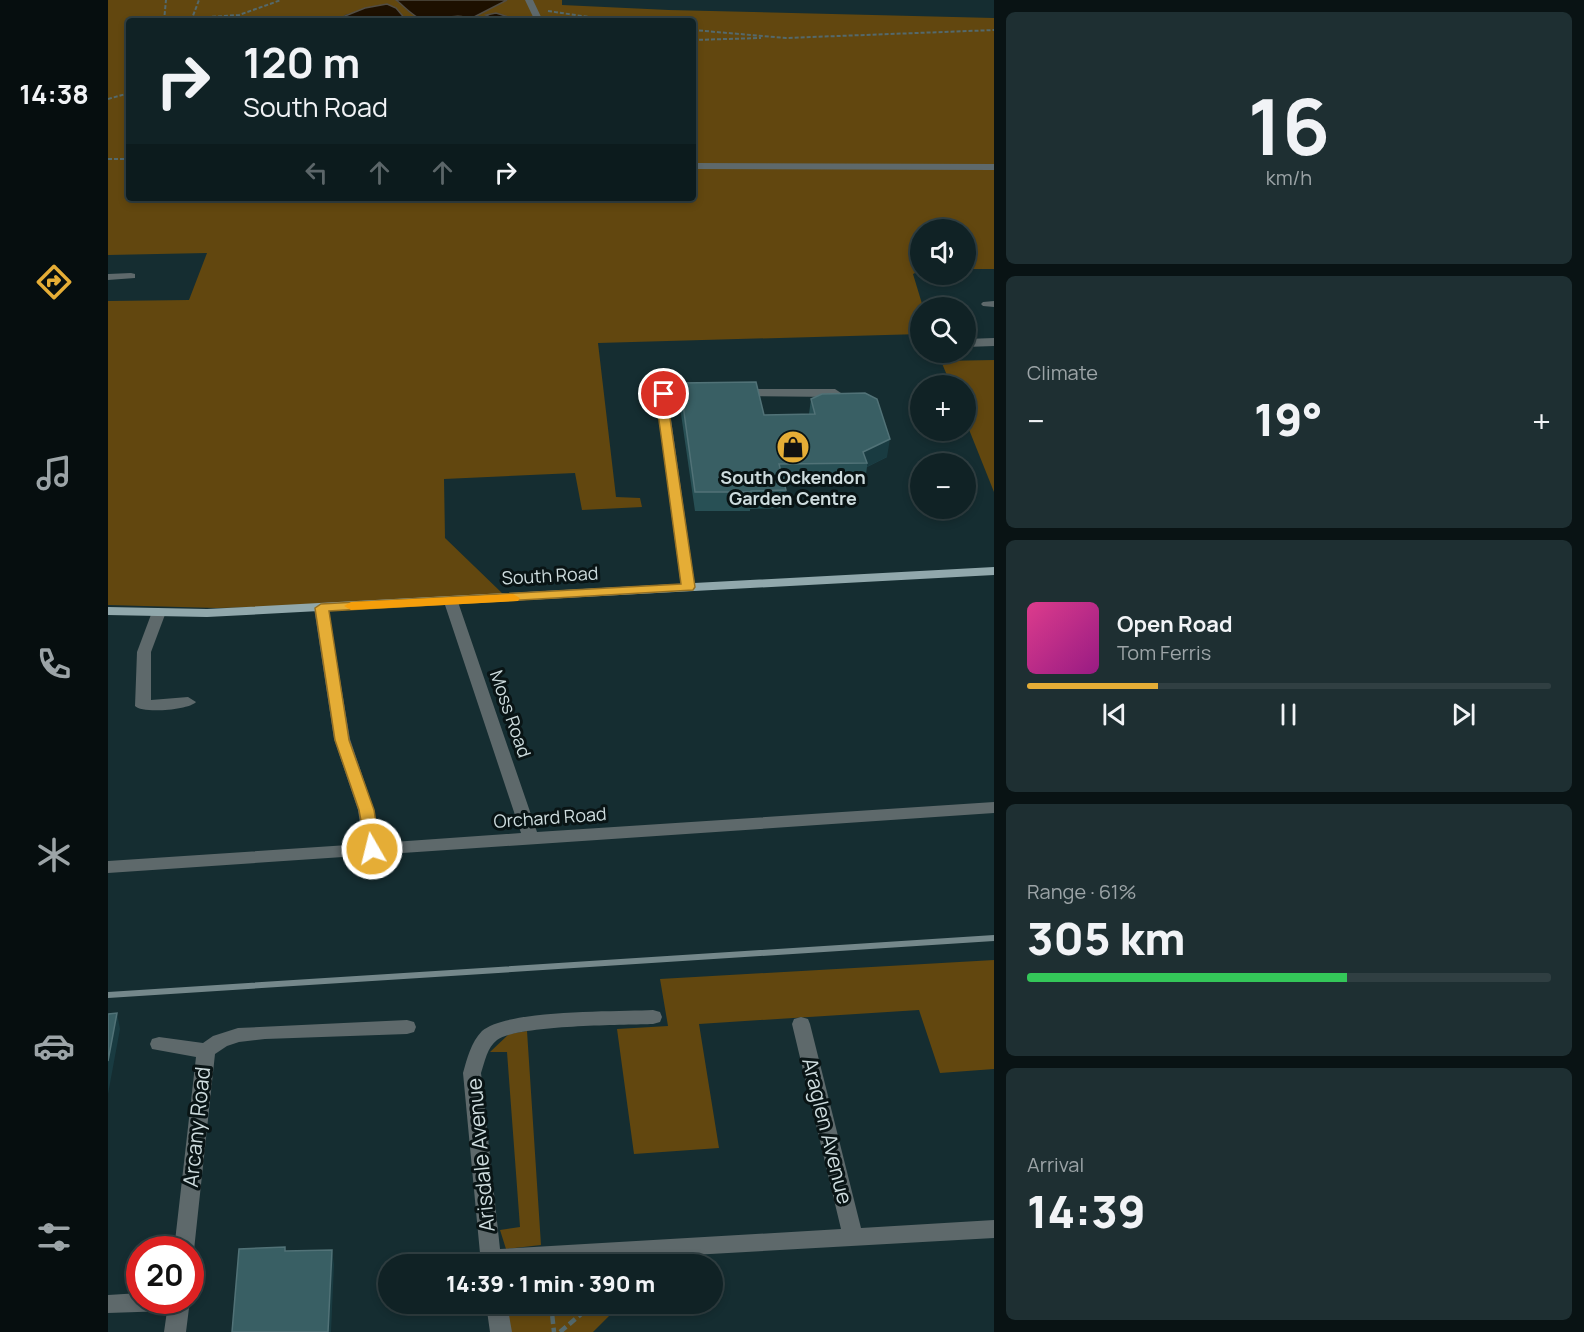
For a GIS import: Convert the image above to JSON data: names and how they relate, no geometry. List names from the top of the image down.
{
  "streets": {
    "main road": ["South Road"],
    "street": [
      "Moss Road",
      "Orchard Road",
      "Arcany Road",
      "Araglen Avenue",
      "Arisdale Avenue"
    ]
  },
  "crossings": [
    ["South Road", "Moss Road"],
    ["Moss Road", "Orchard Road"]
  ],
  "places": {
    "shop": ["South Ockendon Garden Centre"]
  },
  "page": {
    "tabs": "14:38",
    "tile": [
      ["16", "km/h"],
      "Climate",
      ["Range · 61%", "305 km"],
      ["Arrival", "14:39"]
    ],
    "turn": ["120 m", "South Road"],
    "map_buttons": ["+", "−"],
    "heat": ["−", "19°", "+"],
    "song": ["Open Road", "Tom Ferris"],
    "limit": "20",
    "trip": "14:39 · 1 min · 390 m"
  }
}
